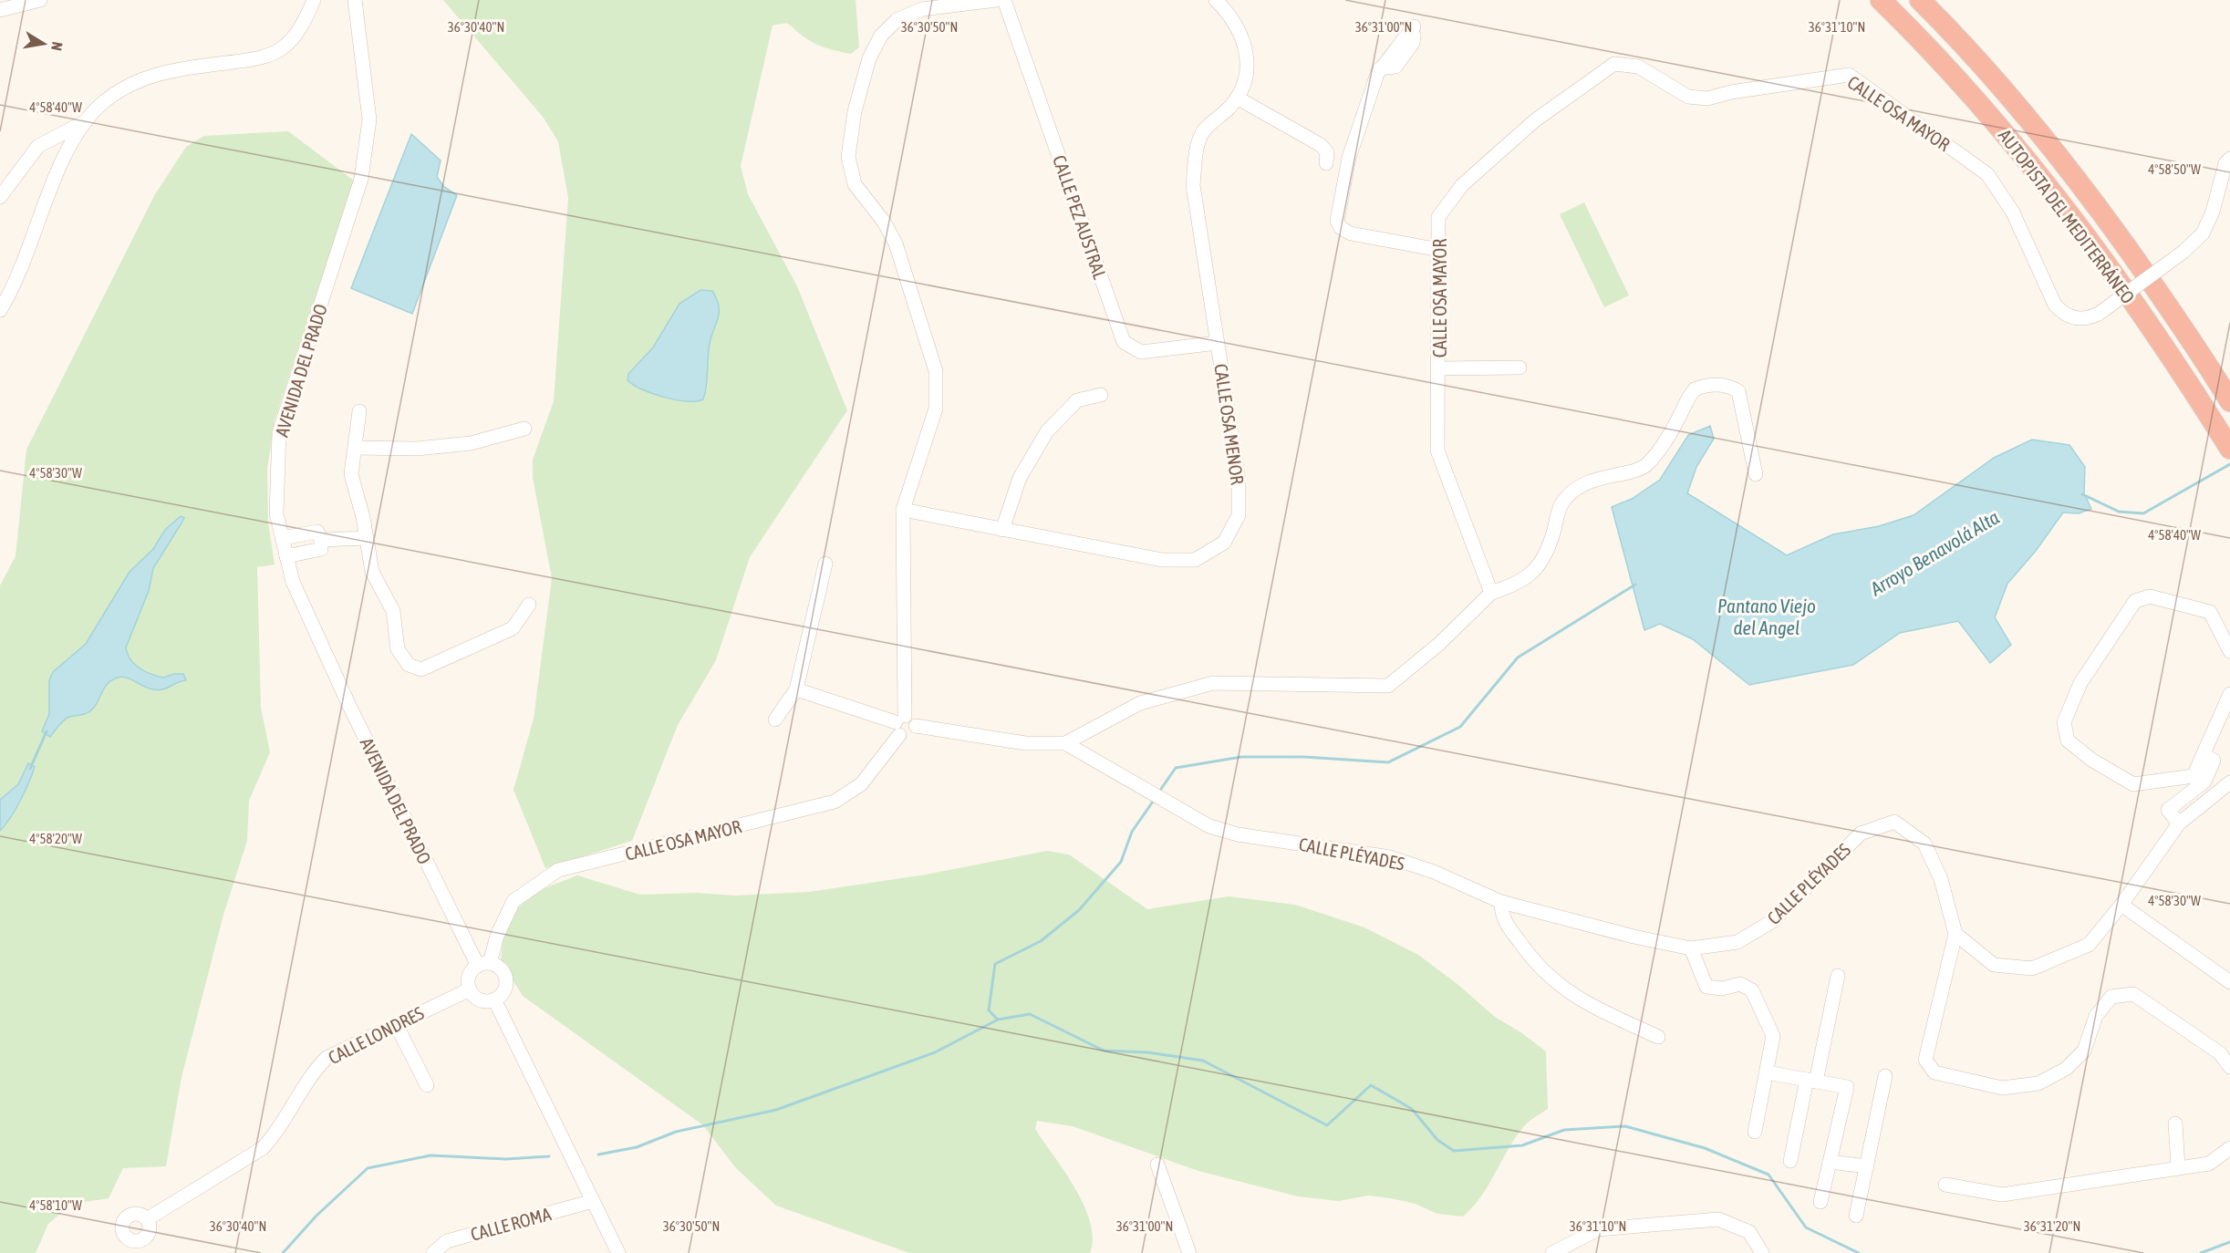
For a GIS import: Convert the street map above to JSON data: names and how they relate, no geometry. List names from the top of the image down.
{
  "streets": {
    "highway": ["AUTOPISTA DEL MEDITERRÁNEO"],
    "street": [
      "CALLE OSA MAYOR",
      "CALLE PEZ AUSTRAL",
      "AVENIDA DEL PRADO",
      "CALLE OSA MENOR",
      "CALLE PLÉYADES",
      "CALLE LONDRES",
      "CALLE ROMA"
    ]
  },
  "crossings": [
    ["CALLE OSA MAYOR", "AVENIDA DEL PRADO"],
    ["CALLE OSA MAYOR", "CALLE LONDRES"],
    ["CALLE PEZ AUSTRAL", "CALLE OSA MENOR"],
    ["AVENIDA DEL PRADO", "CALLE LONDRES"]
  ],
  "water": ["Arroyo Benavolá Alta", "Pantano Viejo del Angel"],
  "north": "right",
  "coordinates": [
    "36°30'40\"N",
    "36°30'50\"N",
    "36°31'00\"N",
    "36°31'10\"N",
    "4°58'40\"W",
    "4°58'50\"W",
    "4°58'30\"W",
    "4°58'20\"W",
    "4°58'10\"W",
    "36°31'20\"N"
  ]
}
